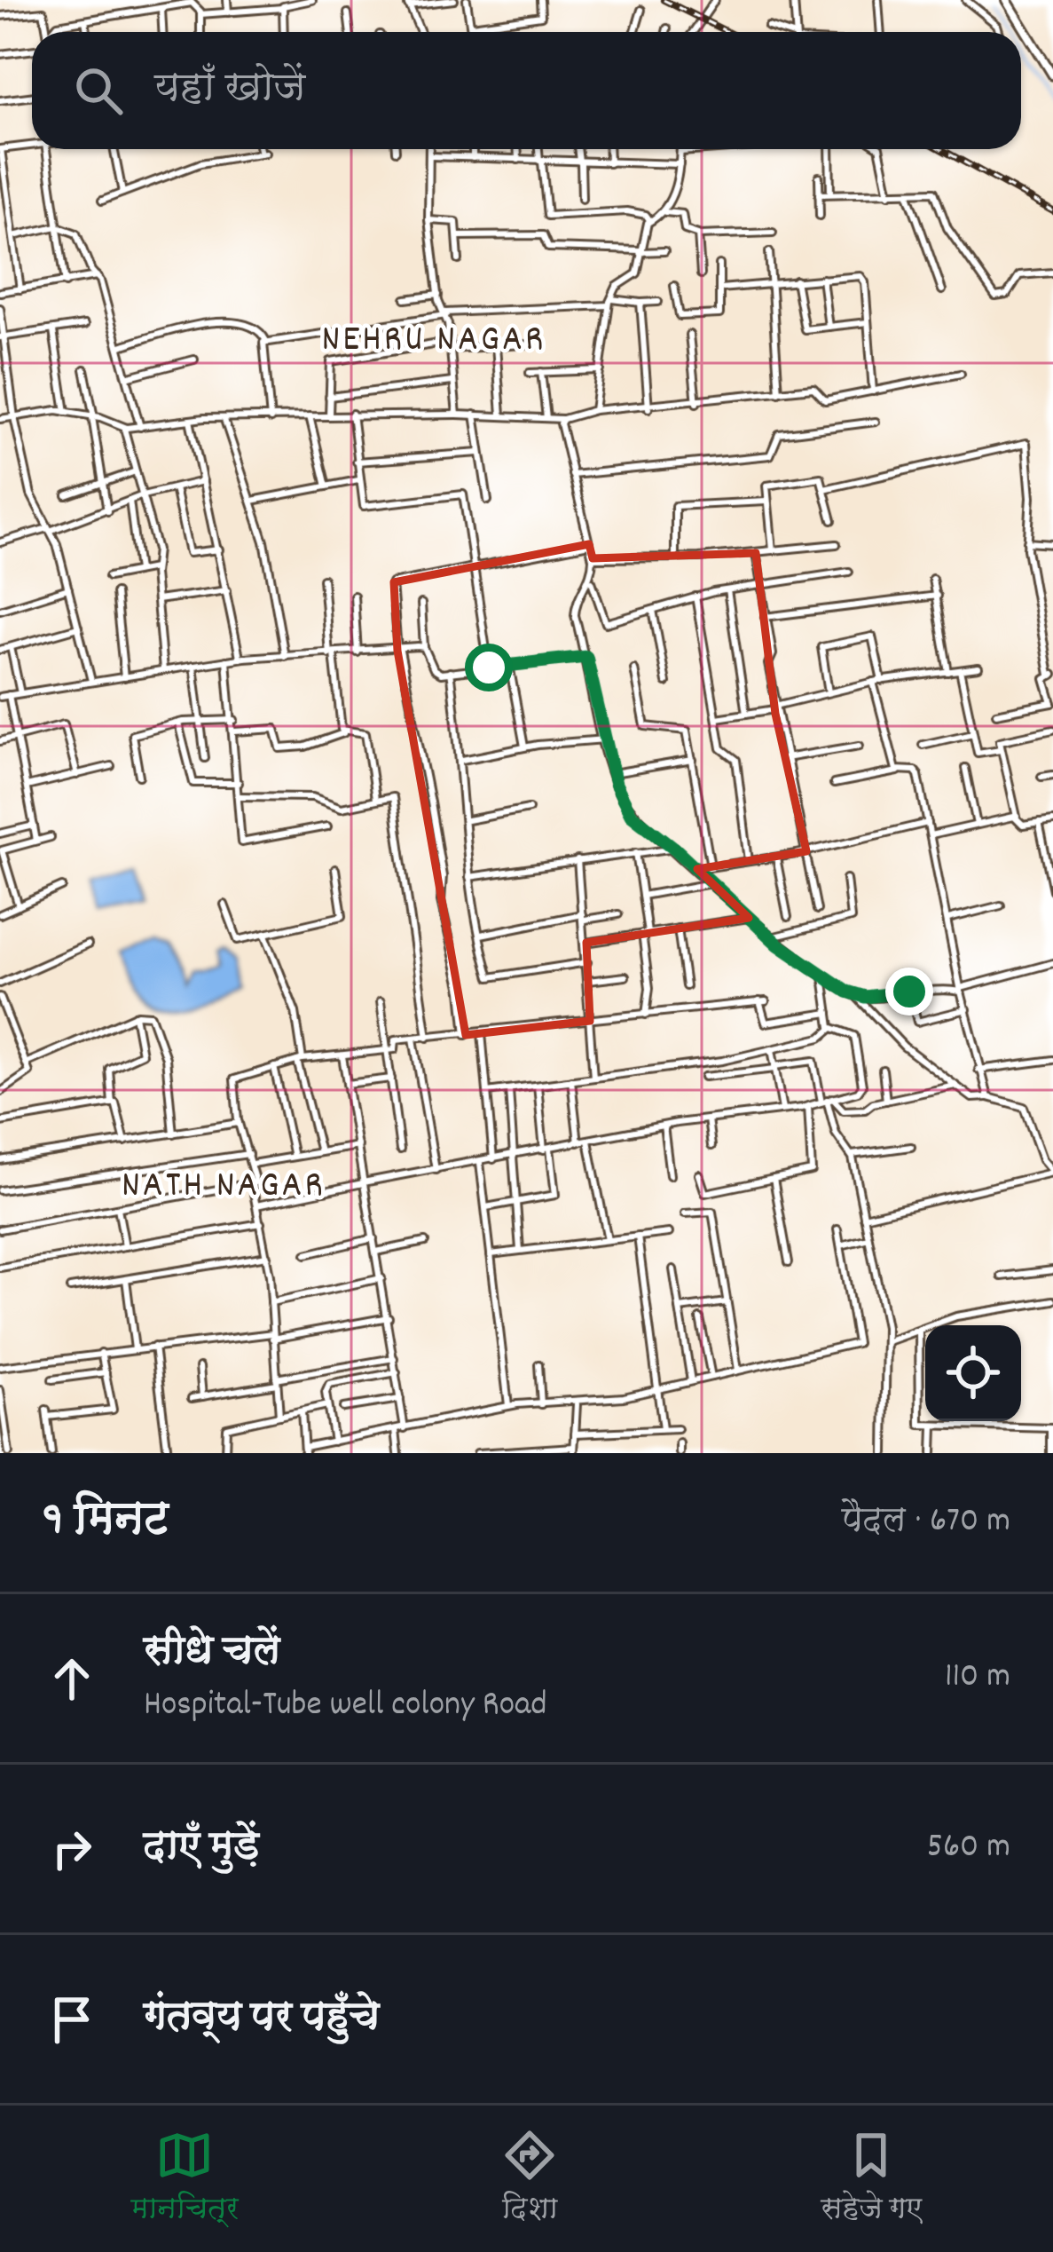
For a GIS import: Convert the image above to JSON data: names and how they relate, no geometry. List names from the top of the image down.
{
  "districts": ["NEHRU NAGAR", "NATH NAGAR"],
  "page": {
    "search": "यहाँ खोजें",
    "heading": ["9 मिनट", "पैदल · 670 m"],
    "list": [
      ["सीधे चलें", "Hospital-Tube well colony Road", "110 m"],
      ["दाएँ मुड़ें", "560 m"],
      "गंतव्य पर पहुँचे"
    ],
    "nav": ["मानचित्र", "दिशा", "सहेजे गए"]
  }
}
